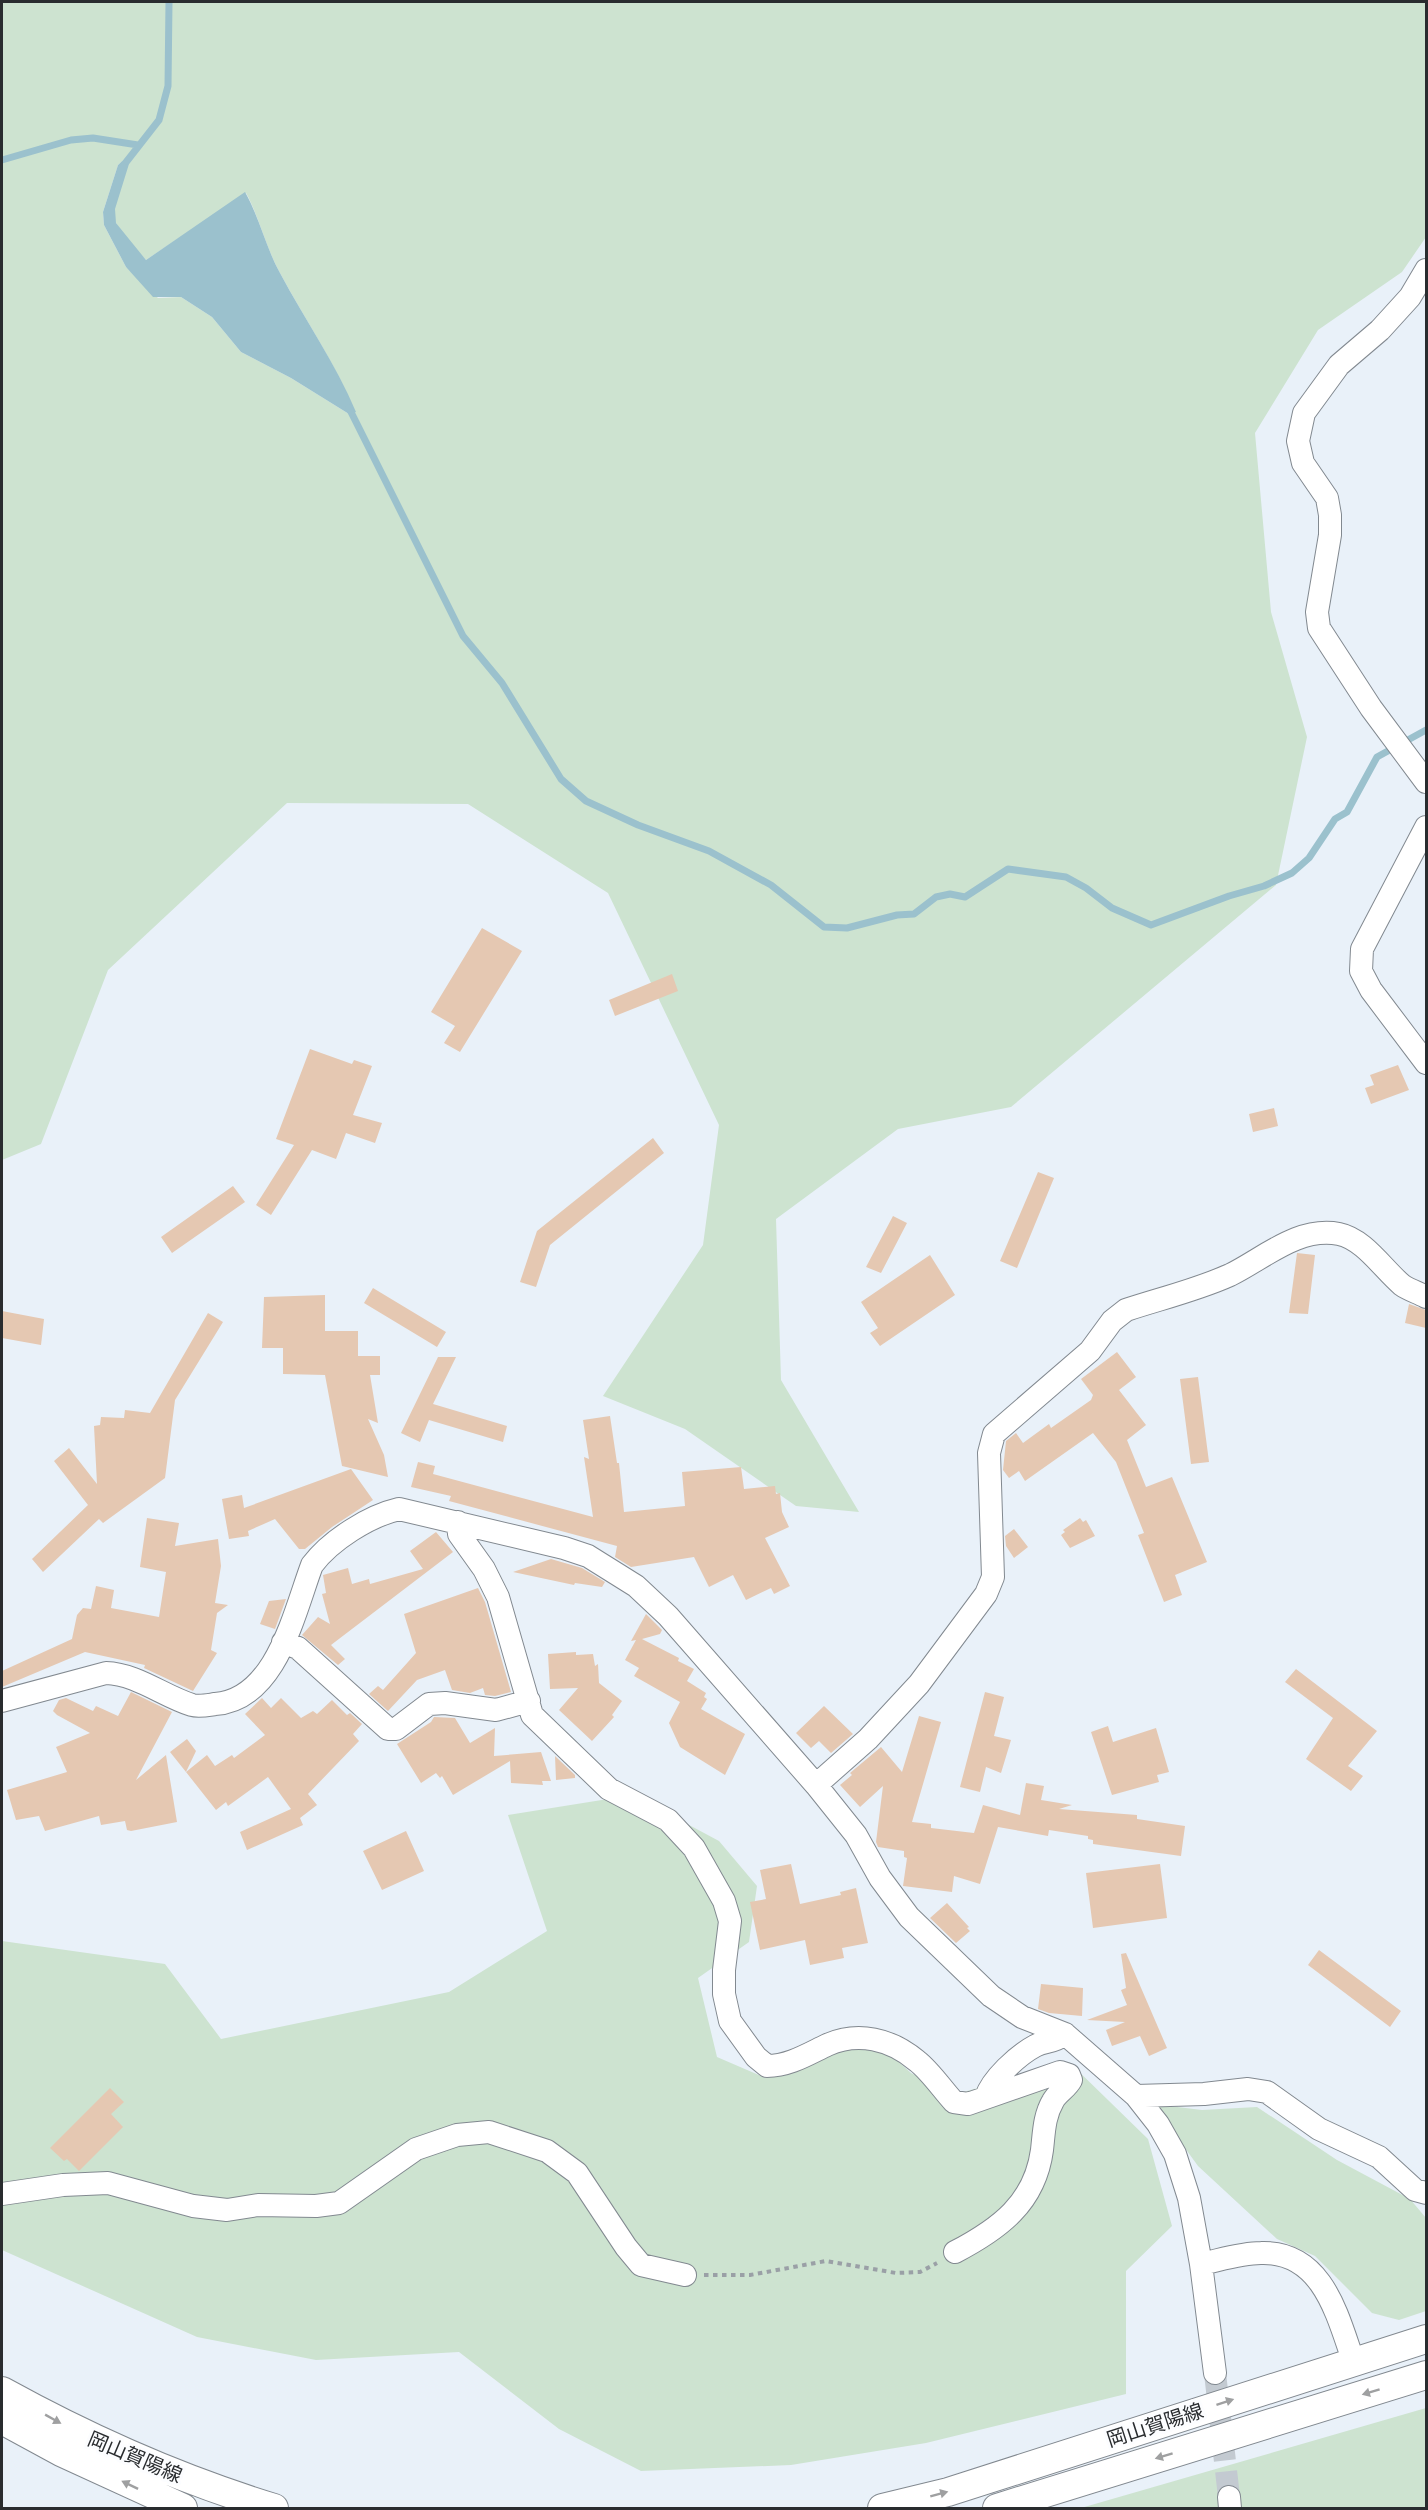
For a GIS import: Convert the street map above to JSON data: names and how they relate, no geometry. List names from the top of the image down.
{
  "streets": {
    "main road": ["岡山賀陽線"]
  }
}
